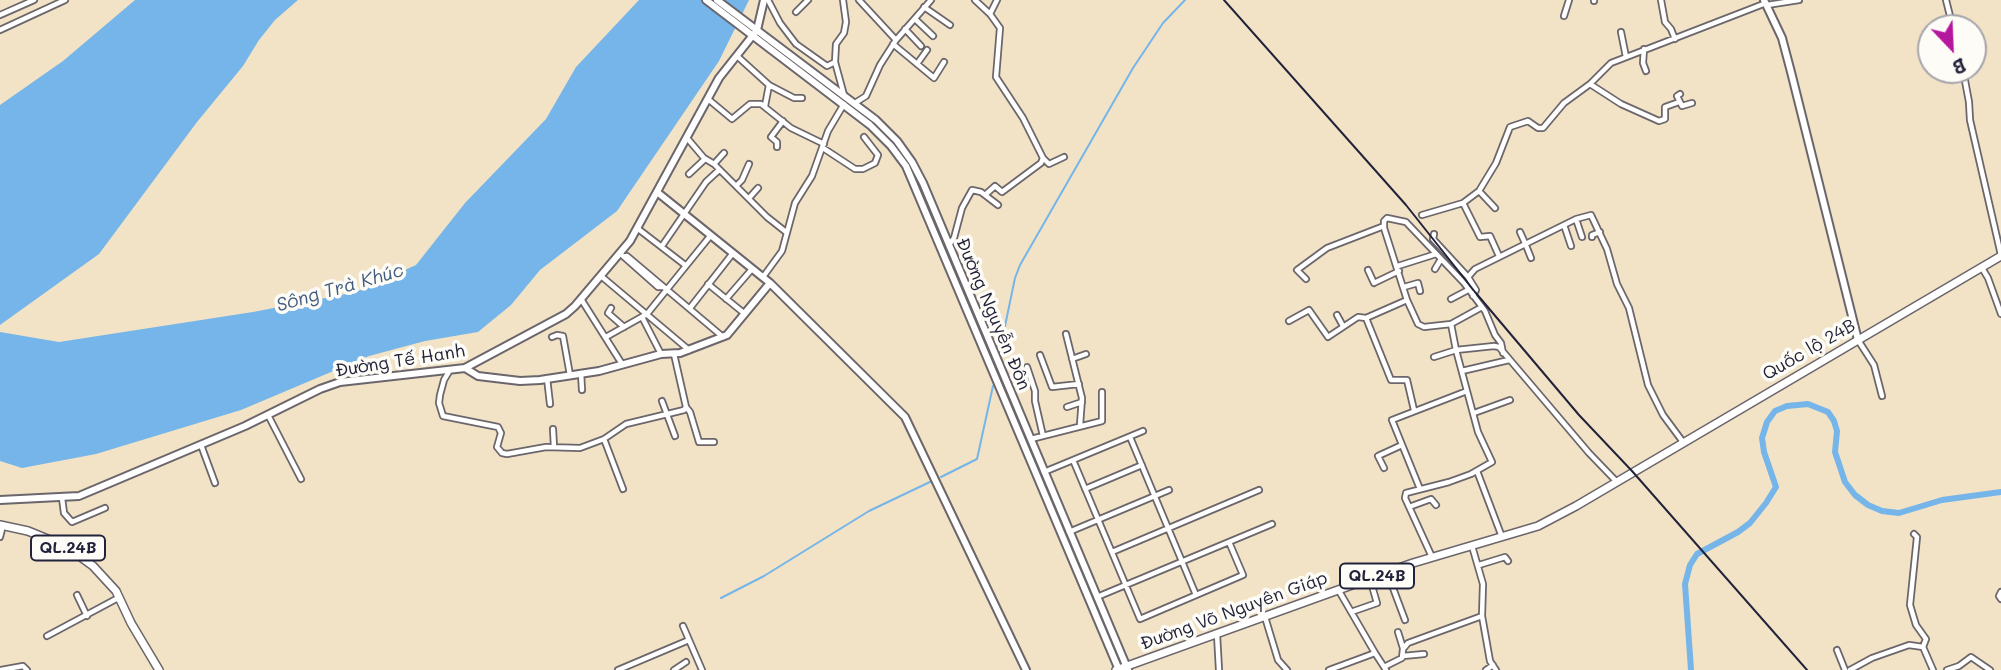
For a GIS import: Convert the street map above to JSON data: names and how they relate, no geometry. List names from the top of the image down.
{
  "streets": {
    "main road": ["Quốc lộ 24B", "QL.24B", "Đường Võ Nguyên Giáp"],
    "street": ["Đường Nguyễn Đôn", "Đường Tế Hanh"]
  },
  "crossings": [
    ["Đường Nguyễn Đôn", "Đường Tế Hanh"],
    ["Đường Nguyễn Đôn", "Đường Võ Nguyên Giáp"],
    ["Quốc lộ 24B", "Đường Võ Nguyên Giáp"]
  ],
  "water": ["Sông Trà Khúc"],
  "north": "bottom right"
}
